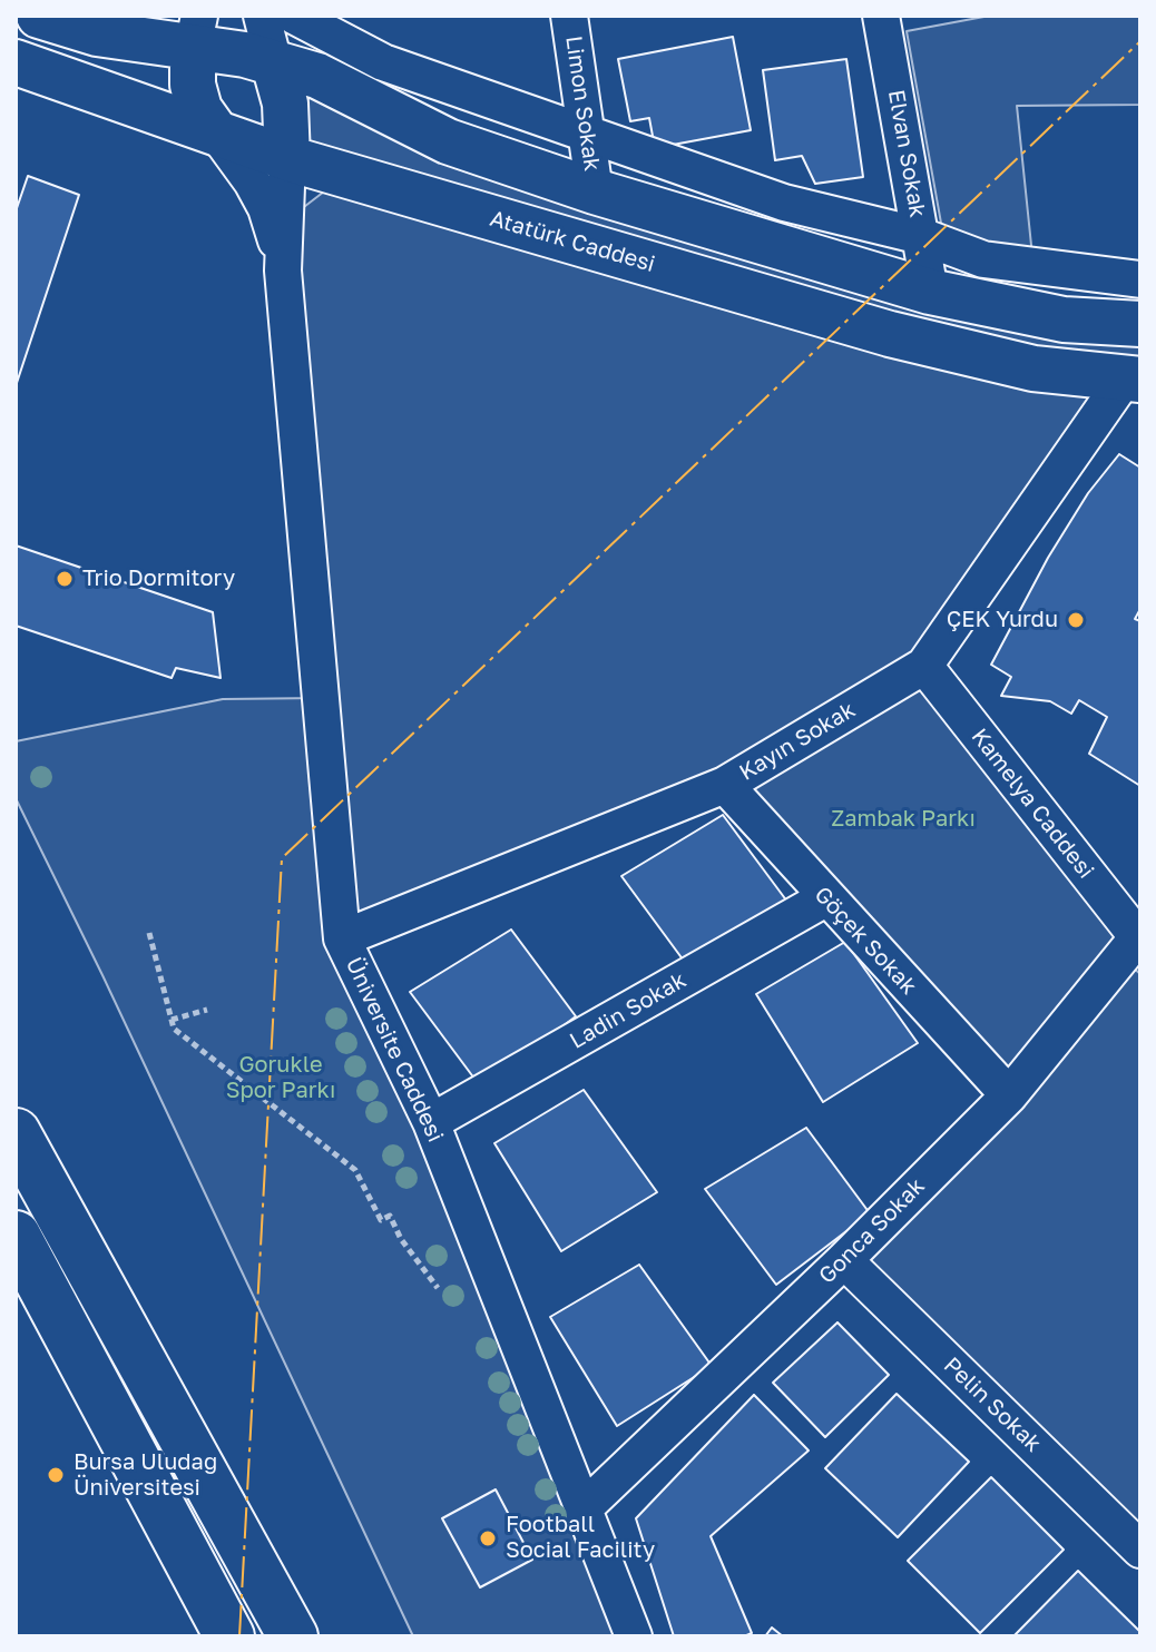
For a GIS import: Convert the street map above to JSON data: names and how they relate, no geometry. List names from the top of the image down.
{
  "streets": {
    "main road": ["Atatürk Caddesi"],
    "street": [
      "Limon Sokak",
      "Elvan Sokak",
      "Kayın Sokak",
      "Kamelya Caddesi",
      "Göçek Sokak",
      "Ladin Sokak",
      "Üniversite Caddesi",
      "Gonca Sokak",
      "Pelin Sokak"
    ]
  },
  "crossings": [
    ["Atatürk Caddesi", "Kayın Sokak"],
    ["Kayın Sokak", "Kamelya Caddesi"],
    ["Kayın Sokak", "Göçek Sokak"],
    ["Kayın Sokak", "Üniversite Caddesi"],
    ["Kamelya Caddesi", "Gonca Sokak"],
    ["Göçek Sokak", "Ladin Sokak"],
    ["Göçek Sokak", "Gonca Sokak"],
    ["Ladin Sokak", "Üniversite Caddesi"],
    ["Üniversite Caddesi", "Gonca Sokak"],
    ["Gonca Sokak", "Pelin Sokak"]
  ],
  "parks": ["Zambak Parkı", "Gorukle Spor Parkı"],
  "places": [
    "Trio Dormitory",
    "ÇEK Yurdu",
    "Bursa Uludağ Üniversitesi",
    "Football Social Facility"
  ]
}
